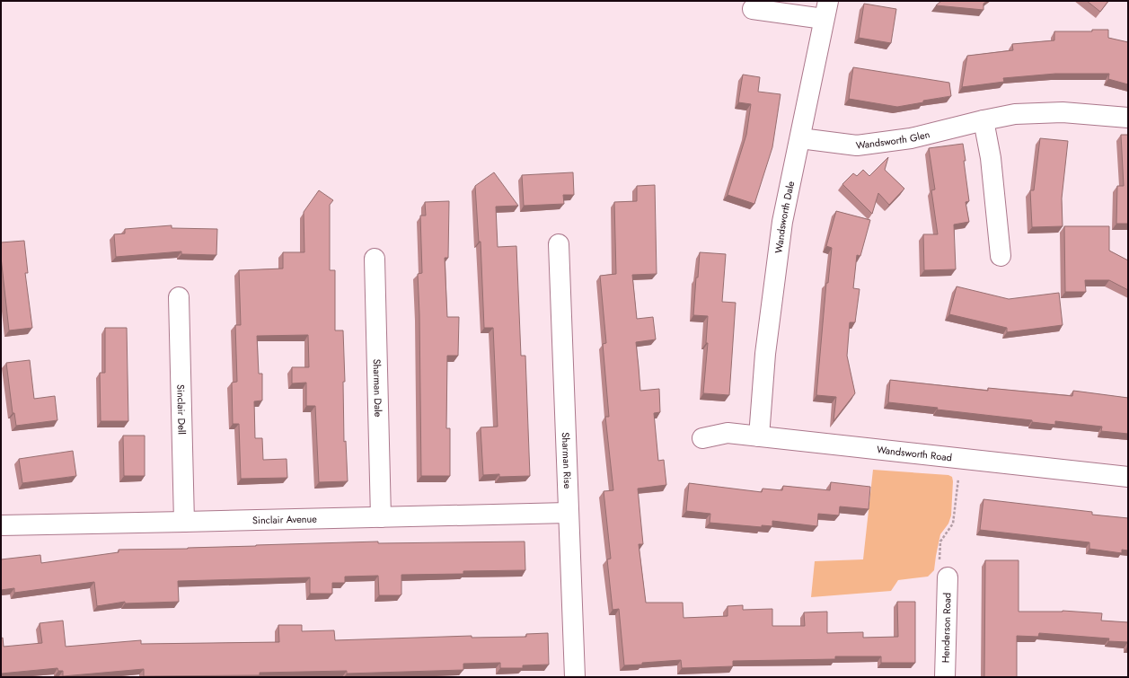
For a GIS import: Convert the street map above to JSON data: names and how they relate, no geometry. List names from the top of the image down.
{
  "streets": {
    "street": [
      "Wandsworth Glen",
      "Wandsworth Dale",
      "Sharman Dale",
      "Sinclair Dell",
      "Wandsworth Road",
      "Sharman Rise",
      "Sinclair Avenue",
      "Henderson Road"
    ]
  },
  "crossings": [
    ["Wandsworth Glen", "Wandsworth Dale"],
    ["Wandsworth Dale", "Wandsworth Road"],
    ["Sharman Dale", "Sinclair Avenue"],
    ["Sinclair Dell", "Sinclair Avenue"],
    ["Sharman Rise", "Sinclair Avenue"]
  ]
}
